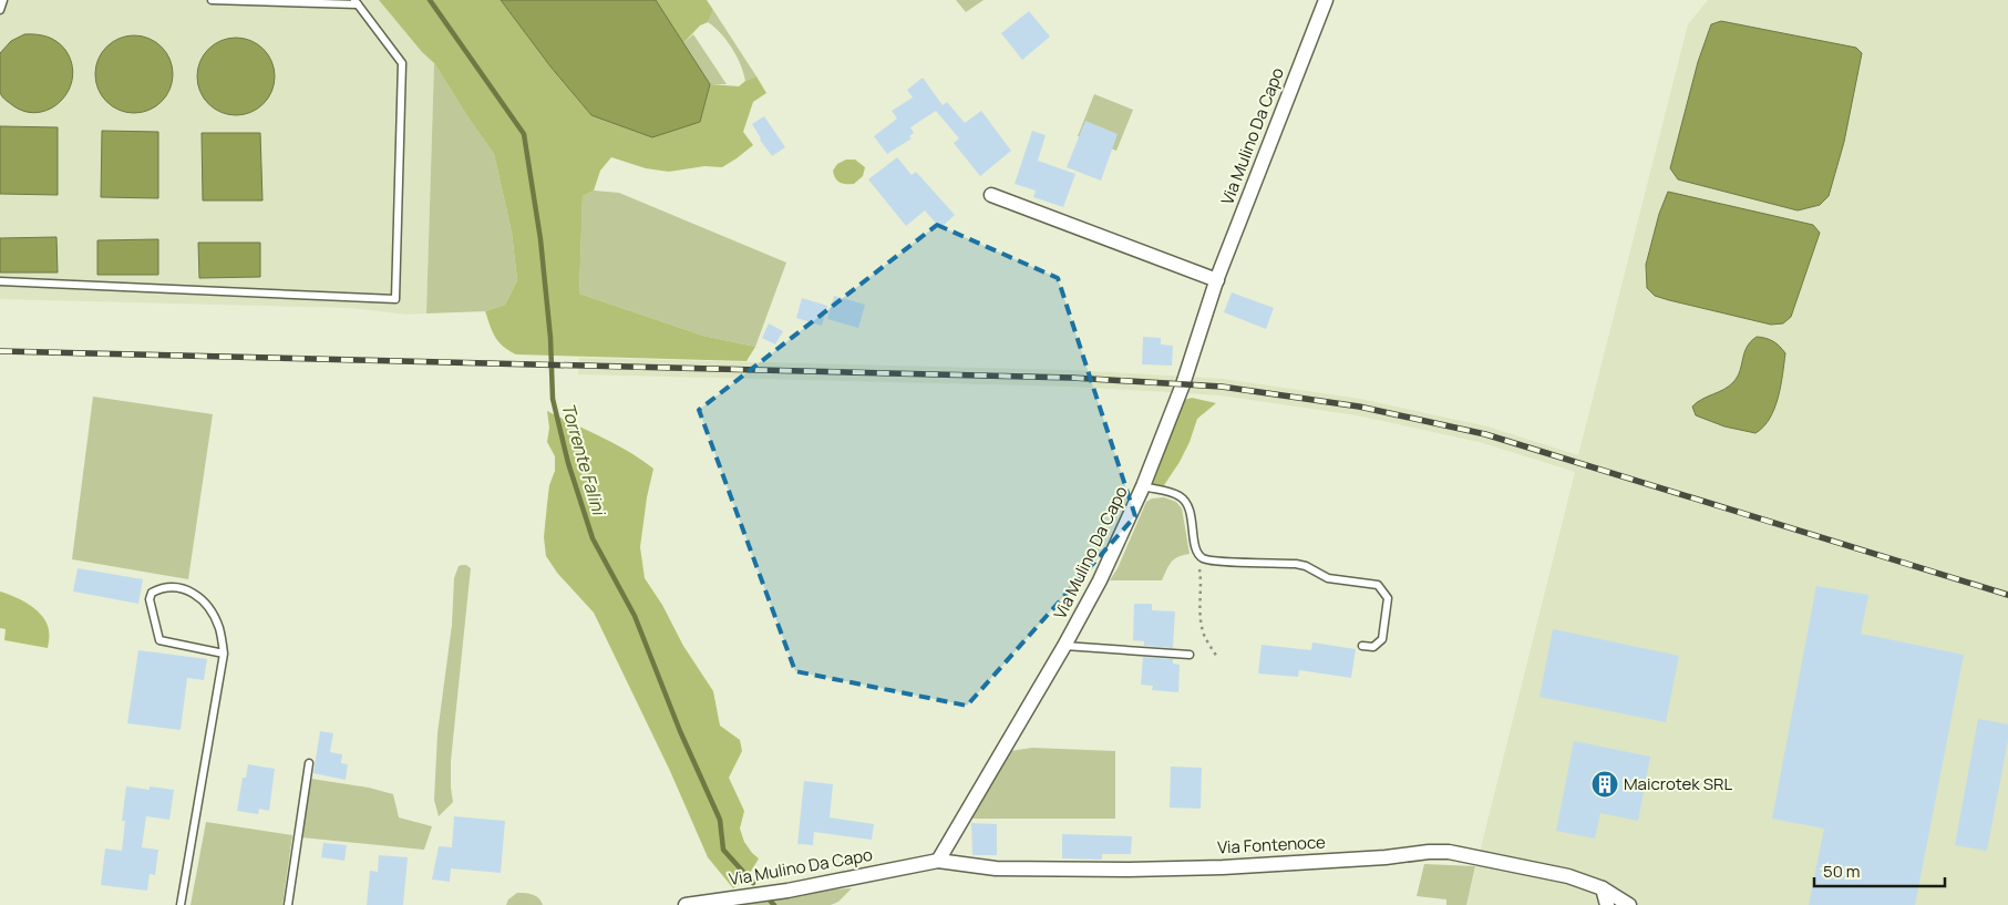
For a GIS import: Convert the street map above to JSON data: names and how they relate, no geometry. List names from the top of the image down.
{
  "streets": {
    "street": ["Via Mulino Da Capo", "Via Fontenoce"]
  },
  "crossings": [
    ["Via Mulino Da Capo", "Via Fontenoce"]
  ],
  "water": ["Torrente Falini"],
  "places": {
    "building": ["Maicrotek SRL"]
  },
  "scale_bar": "50 m"
}
